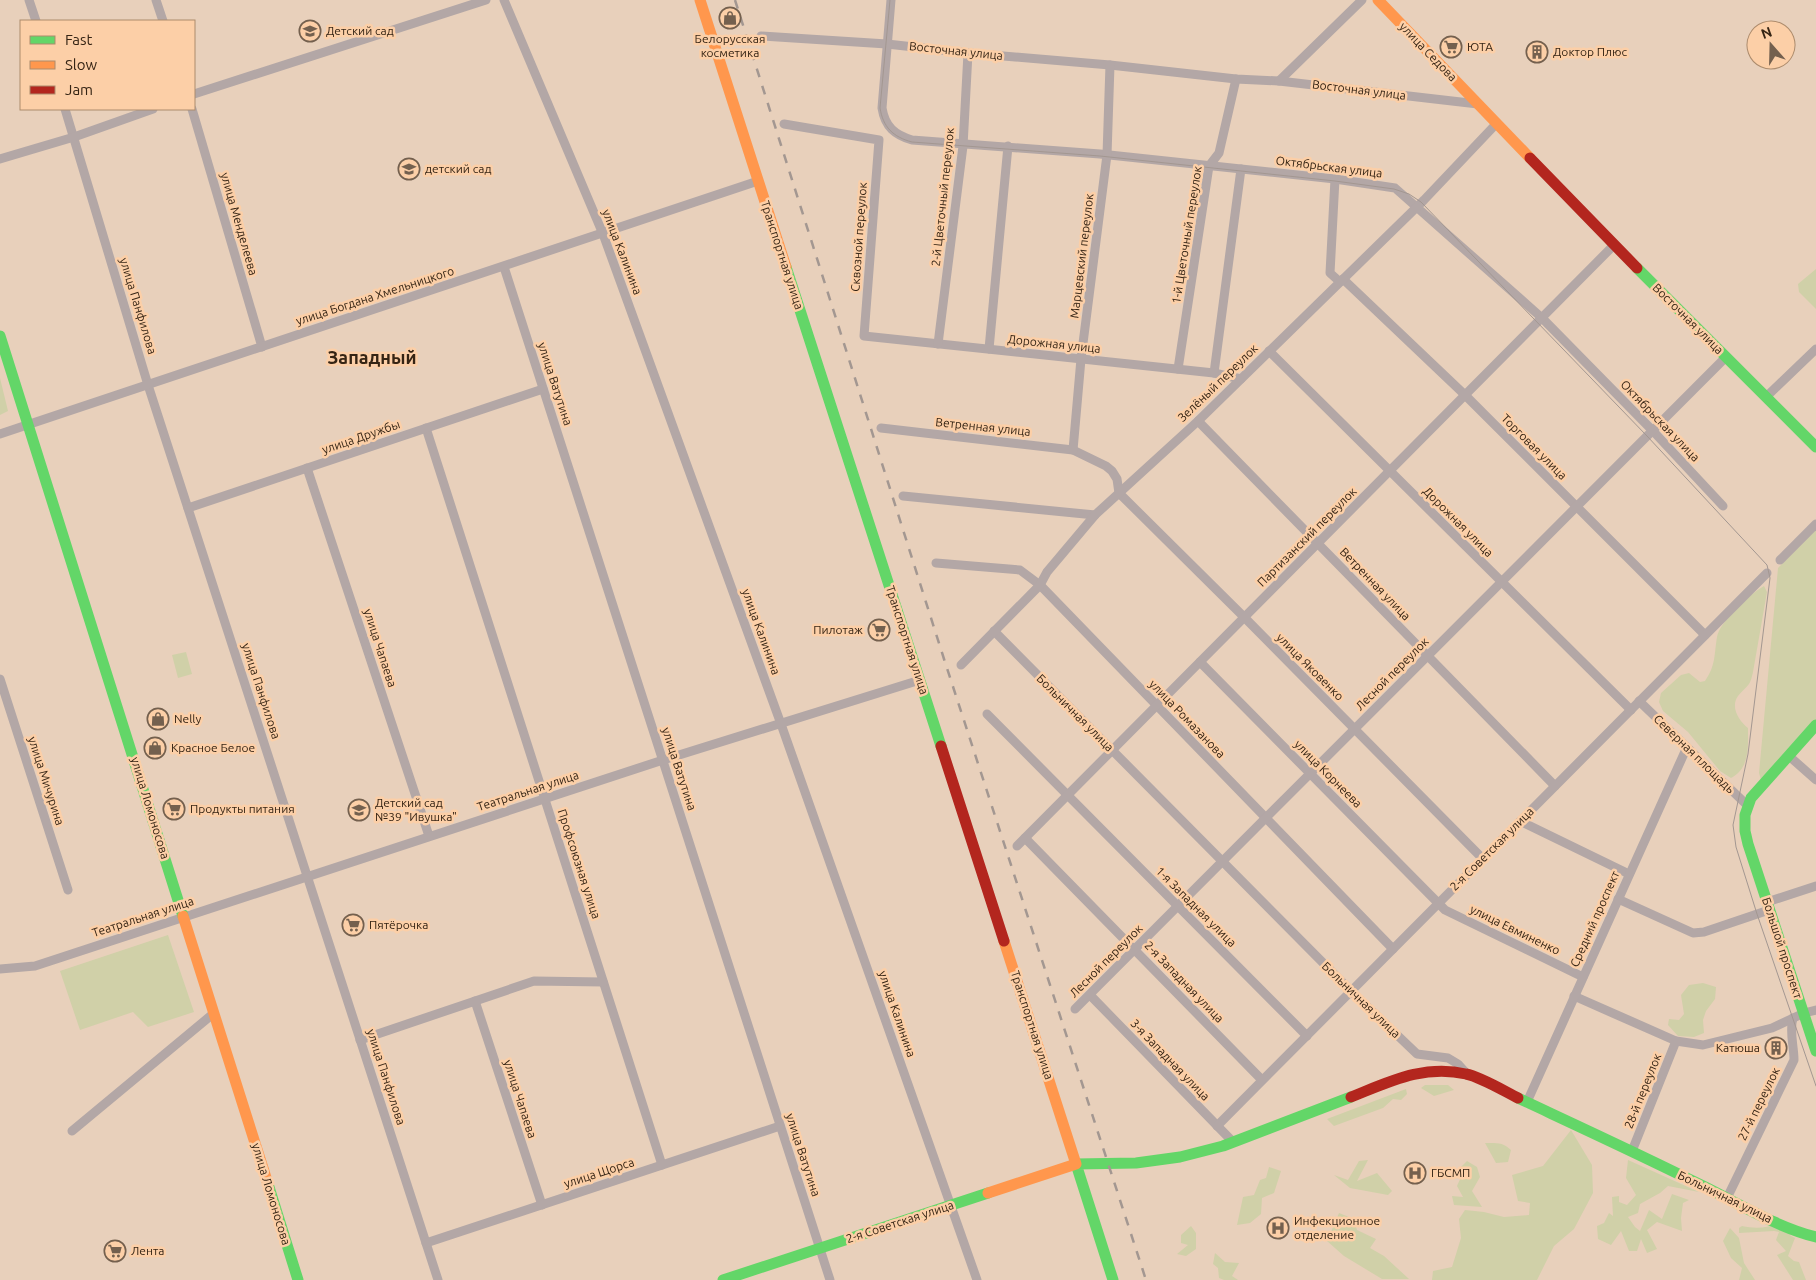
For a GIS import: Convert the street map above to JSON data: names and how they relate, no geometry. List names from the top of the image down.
{
  "streets": {
    "main road": [
      "Восточная улица",
      "улица Седова",
      "Транспортная улица",
      "Больничная улица",
      "Северная площадь",
      "улица Ломоносова",
      "2-я Советская улица",
      "Большой проспект"
    ],
    "street": [
      "Октябрьская улица",
      "2-й Цветочный переулок",
      "улица Менделеева",
      "1-й Цветочный переулок",
      "Сквозной переулок",
      "улица Калинина",
      "Марцевский переулок",
      "улица Богдана Хмельницкого",
      "улица Панфилова",
      "Дорожная улица",
      "Зелёный переулок",
      "улица Ватутина",
      "Ветренная улица",
      "улица Дружбы",
      "Торговая улица",
      "Партизанский переулок",
      "улица Чапаева",
      "улица Яковенко",
      "Лесной переулок",
      "улица Ромазанова",
      "улица Корнеева",
      "улица Мичурина",
      "Театральная улица",
      "Профсоюзная улица",
      "1-я Западная улица",
      "Средний проспект",
      "улица Евминенко",
      "2-я Западная улица",
      "3-я Западная улица",
      "28-й переулок",
      "27-й переулок",
      "улица Щорса"
    ]
  },
  "crossings": [
    ["Восточная улица", "улица Седова"],
    ["Восточная улица", "Октябрьская улица"],
    ["Восточная улица", "2-й Цветочный переулок"],
    ["Восточная улица", "1-й Цветочный переулок"],
    ["Восточная улица", "Марцевский переулок"],
    ["Восточная улица", "Зелёный переулок"],
    ["Восточная улица", "Партизанский переулок"],
    ["Восточная улица", "Лесной переулок"],
    ["Октябрьская улица", "2-й Цветочный переулок"],
    ["Октябрьская улица", "1-й Цветочный переулок"],
    ["Октябрьская улица", "Марцевский переулок"],
    ["Октябрьская улица", "Зелёный переулок"],
    ["Октябрьская улица", "Торговая улица"],
    ["Октябрьская улица", "Партизанский переулок"],
    ["Октябрьская улица", "Лесной переулок"],
    ["2-й Цветочный переулок", "Дорожная улица"],
    ["улица Менделеева", "улица Богдана Хмельницкого"],
    ["1-й Цветочный переулок", "Дорожная улица"],
    ["Сквозной переулок", "Дорожная улица"],
    ["улица Калинина", "улица Богдана Хмельницкого"],
    ["улица Калинина", "Театральная улица"],
    ["улица Калинина", "2-я Советская улица"],
    ["Транспортная улица", "улица Богдана Хмельницкого"],
    ["Транспортная улица", "Театральная улица"],
    ["Транспортная улица", "2-я Советская улица"],
    ["Марцевский переулок", "Дорожная улица"],
    ["Марцевский переулок", "Ветренная улица"],
    ["улица Богдана Хмельницкого", "улица Панфилова"],
    ["улица Богдана Хмельницкого", "улица Ватутина"],
    ["улица Богдана Хмельницкого", "улица Ломоносова"],
    ["улица Панфилова", "улица Дружбы"],
    ["улица Панфилова", "Театральная улица"],
    ["улица Панфилова", "улица Щорса"],
    ["Дорожная улица", "Зелёный переулок"],
    ["Дорожная улица", "Партизанский переулок"],
    ["Дорожная улица", "Лесной переулок"],
    ["Дорожная улица", "2-я Советская улица"],
    ["Зелёный переулок", "Ветренная улица"],
    ["Зелёный переулок", "Торговая улица"],
    ["Зелёный переулок", "улица Яковенко"],
    ["Зелёный переулок", "Больничная улица"],
    ["Зелёный переулок", "улица Ромазанова"],
    ["улица Ватутина", "улица Дружбы"],
    ["улица Ватутина", "Театральная улица"],
    ["улица Ватутина", "2-я Советская улица"],
    ["улица Ватутина", "улица Щорса"],
    ["Ветренная улица", "Партизанский переулок"],
    ["Ветренная улица", "улица Яковенко"],
    ["Ветренная улица", "Лесной переулок"],
    ["Ветренная улица", "2-я Советская улица"],
    ["улица Дружбы", "улица Чапаева"],
    ["улица Дружбы", "Профсоюзная улица"],
    ["Торговая улица", "Партизанский переулок"],
    ["Торговая улица", "Лесной переулок"],
    ["Торговая улица", "2-я Советская улица"],
    ["Партизанский переулок", "улица Яковенко"],
    ["Партизанский переулок", "Больничная улица"],
    ["Партизанский переулок", "улица Ромазанова"],
    ["Партизанский переулок", "улица Корнеева"],
    ["Партизанский переулок", "1-я Западная улица"],
    ["Партизанский переулок", "2-я Западная улица"],
    ["улица Чапаева", "Театральная улица"],
    ["улица Чапаева", "улица Щорса"],
    ["улица Яковенко", "Лесной переулок"],
    ["улица Яковенко", "2-я Советская улица"],
    ["Лесной переулок", "Больничная улица"],
    ["Лесной переулок", "улица Ромазанова"],
    ["Лесной переулок", "улица Корнеева"],
    ["Лесной переулок", "1-я Западная улица"],
    ["Лесной переулок", "2-я Западная улица"],
    ["Лесной переулок", "3-я Западная улица"],
    ["Больничная улица", "2-я Советская улица"],
    ["Больничная улица", "Средний проспект"],
    ["Больничная улица", "28-й переулок"],
    ["Больничная улица", "27-й переулок"],
    ["улица Ромазанова", "2-я Советская улица"],
    ["Северная площадь", "2-я Советская улица"],
    ["Северная площадь", "Средний проспект"],
    ["Северная площадь", "Большой проспект"],
    ["улица Корнеева", "2-я Советская улица"],
    ["улица Корнеева", "улица Евминенко"],
    ["Театральная улица", "улица Ломоносова"],
    ["Театральная улица", "Профсоюзная улица"],
    ["2-я Советская улица", "1-я Западная улица"],
    ["2-я Советская улица", "улица Евминенко"],
    ["2-я Советская улица", "2-я Западная улица"],
    ["2-я Советская улица", "3-я Западная улица"],
    ["Профсоюзная улица", "улица Щорса"],
    ["Средний проспект", "улица Евминенко"],
    ["Большой проспект", "27-й переулок"]
  ],
  "districts": ["Западный"],
  "places": {
    "shop": ["Белорусская косметика", "Nelly", "Красное Белое"],
    "school or university": ["Детский сад", "детский сад", "Детский сад №39 \"Ивушка\""],
    "supermarket": [
      "ЮТА",
      "Пилотаж",
      "Продукты питания",
      "Пятёрочка",
      "Лента"
    ],
    "building": ["Доктор Плюс", "Катюша"],
    "hospital": ["ГБСМП", "Инфекционное отделение"]
  },
  "legend": ["Fast", "Slow", "Jam"],
  "north": "top"
}
